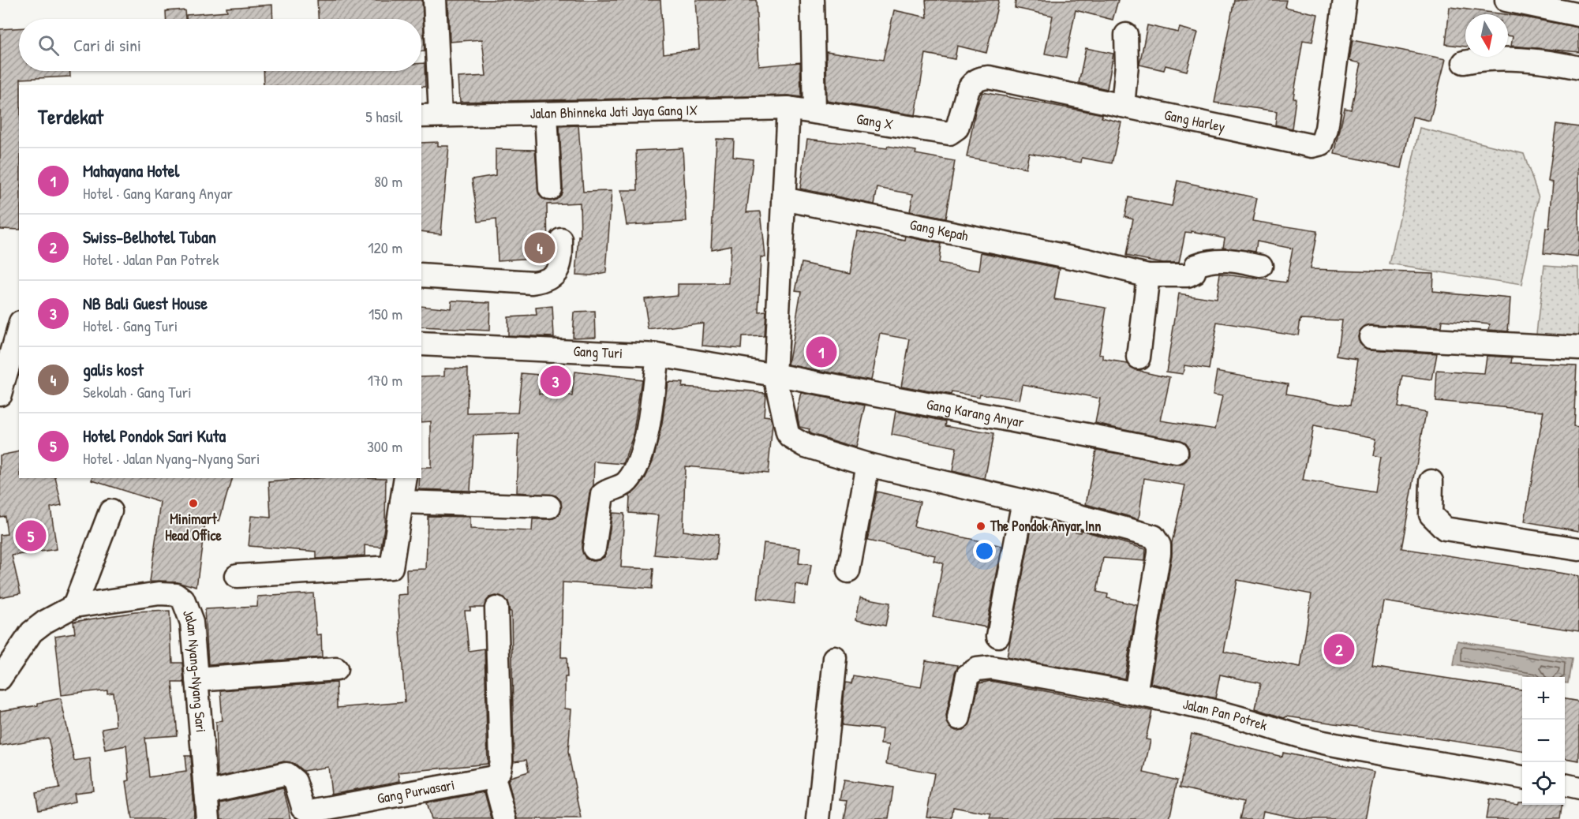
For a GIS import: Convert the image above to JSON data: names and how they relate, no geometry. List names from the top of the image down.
{
  "streets": {
    "street": [
      "Jalan Bhinneka Jati Jaya Gang IX",
      "Gang X",
      "Gang Harley",
      "Gang Kepah",
      "Gang Turi",
      "Gang Karang Anyar",
      "Jalan Nyang-Nyang Sari",
      "Jalan Pan Potrek",
      "Gang Purwasari"
    ]
  },
  "crossings": [
    ["Jalan Bhinneka Jati Jaya Gang IX", "Gang X"],
    ["Gang X", "Gang Harley"],
    ["Gang Turi", "Gang Karang Anyar"],
    ["Jalan Nyang-Nyang Sari", "Gang Purwasari"]
  ],
  "places": ["Minimart Head Office", "The Pondok Anyar Inn"],
  "north": "bottom",
  "page": {
    "search": "Cari di sini",
    "heading": ["Terdekat", "5 hasil"],
    "list": [
      {
        "mark": "1",
        "name": "Mahayana Hotel",
        "note": "Hotel · Gang Karang Anyar",
        "value": "80 m"
      },
      {
        "mark": "2",
        "name": "Swiss-Belhotel Tuban",
        "note": "Hotel · Jalan Pan Potrek",
        "value": "120 m"
      },
      {
        "mark": "3",
        "name": "NB Bali Guest House",
        "note": "Hotel · Gang Turi",
        "value": "150 m"
      },
      {
        "mark": "4",
        "name": "galis kost",
        "note": "Sekolah · Gang Turi",
        "value": "170 m"
      },
      {
        "mark": "5",
        "name": "Hotel Pondok Sari Kuta",
        "note": "Hotel · Jalan Nyang-Nyang Sari",
        "value": "300 m"
      }
    ],
    "pins": [
      "4",
      "1",
      "3",
      "5",
      "2"
    ],
    "map_buttons": ["+", "−"]
  }
}
